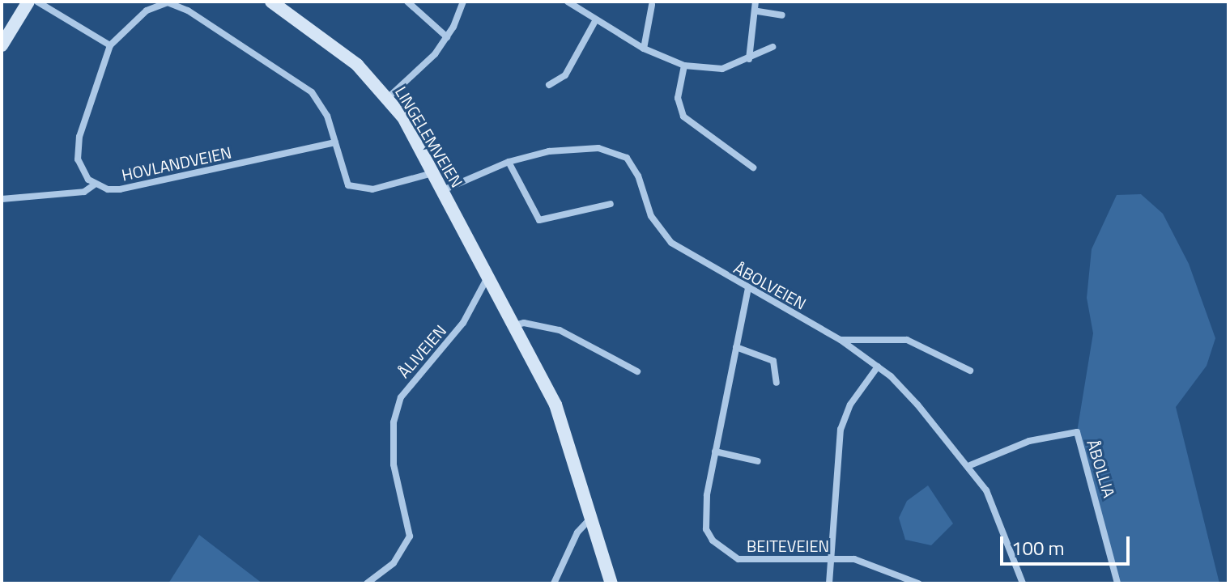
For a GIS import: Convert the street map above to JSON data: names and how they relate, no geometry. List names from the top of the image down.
{
  "streets": {
    "main road": ["LINGELEMVEIEN"],
    "street": [
      "HOVLANDVEIEN",
      "ÅBOLVEIEN",
      "ÅLIVEIEN",
      "ÅBOLLIA",
      "BEITEVEIEN"
    ]
  },
  "crossings": [
    ["LINGELEMVEIEN", "ÅBOLVEIEN"],
    ["LINGELEMVEIEN", "ÅLIVEIEN"],
    ["ÅBOLVEIEN", "ÅBOLLIA"],
    ["ÅBOLVEIEN", "BEITEVEIEN"]
  ],
  "scale_bar": "100 m"
}
